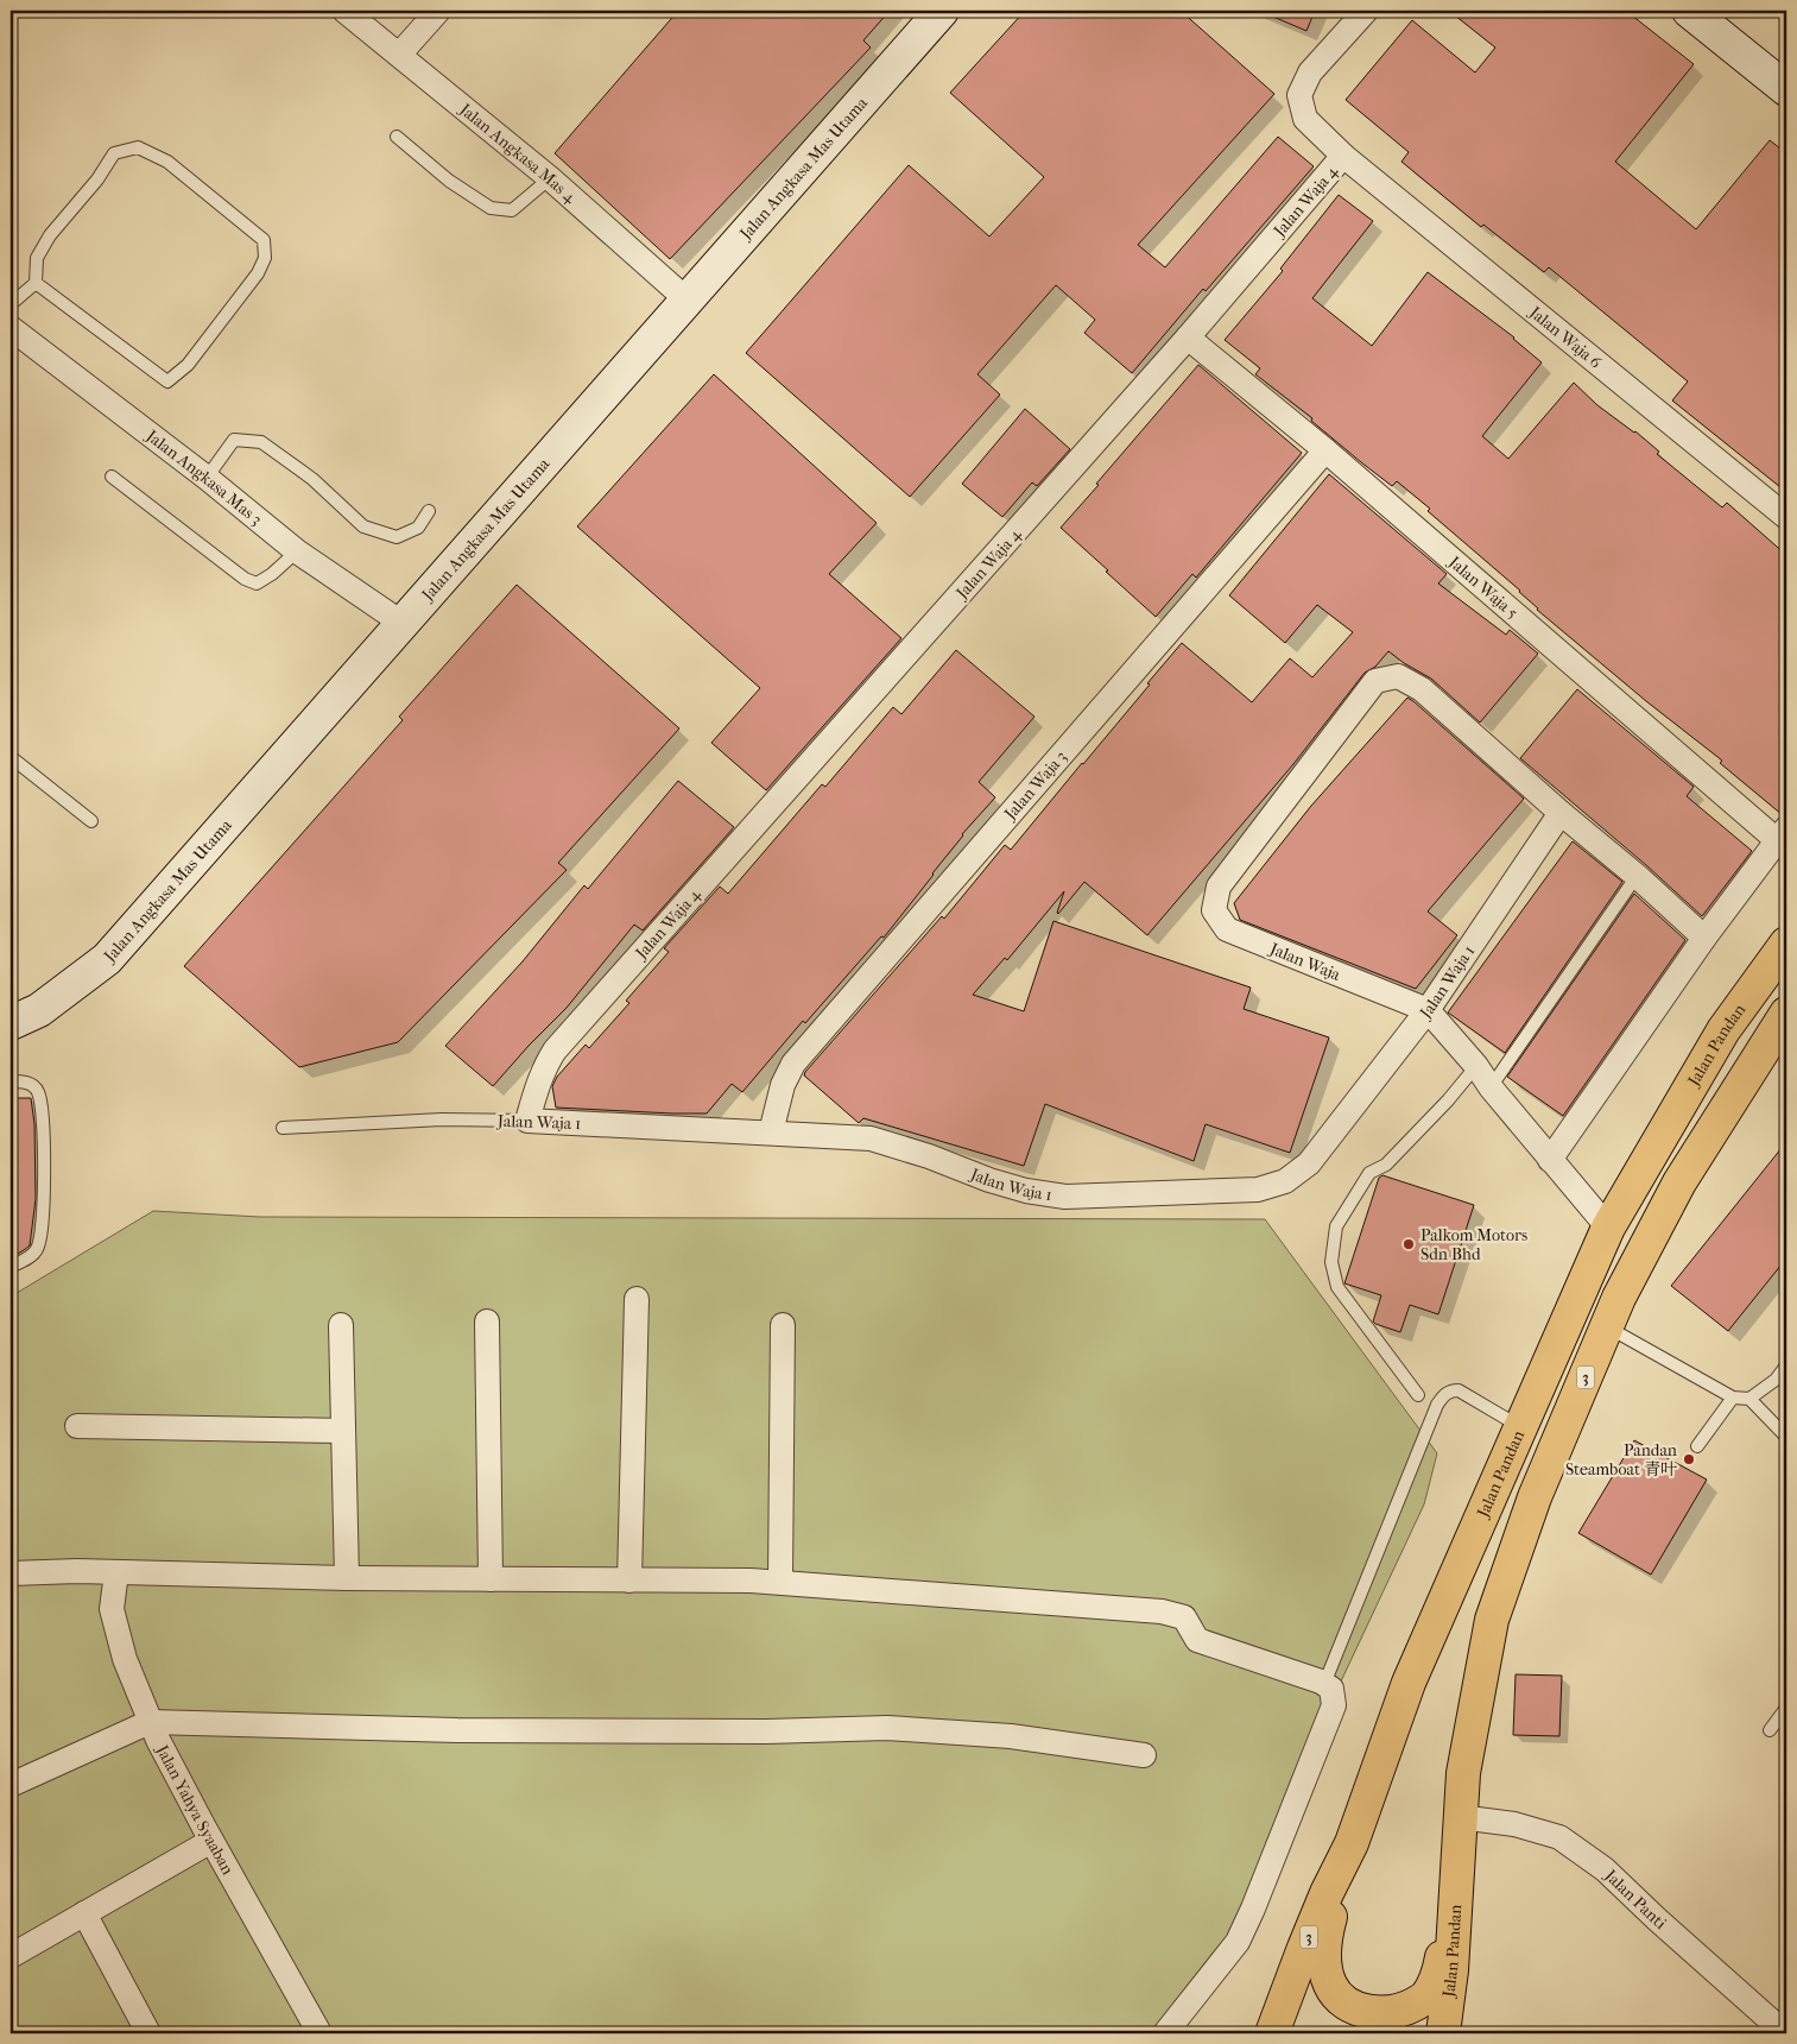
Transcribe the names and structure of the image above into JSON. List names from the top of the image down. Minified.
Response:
{"streets":{"highway":["Jalan Pandan","3"],"street":["Jalan Angkasa Mas 4","Jalan Angkasa Mas Utama","Jalan Waja 4","Jalan Waja 6","Jalan Angkasa Mas 3","Jalan Waja 5","Jalan Waja 3","Jalan Waja","Jalan Waja 1","Jalan Yahya Syaaban","Jalan Panti"]},"crossings":[["Jalan Angkasa Mas 4","Jalan Angkasa Mas Utama"],["Jalan Angkasa Mas Utama","Jalan Angkasa Mas 3"],["Jalan Waja 4","Jalan Waja 6"],["Jalan Waja 4","Jalan Waja 5"],["Jalan Waja 4","Jalan Waja 1"],["Jalan Waja 5","Jalan Waja 3"],["Jalan Waja 3","Jalan Waja 1"],["Jalan Waja","Jalan Waja 1"],["Jalan Waja","Jalan Pandan"],["Jalan Pandan","Jalan Panti"]],"places":["Palkom Motors Sdn Bhd","Pandan Steamboat 青叶"]}
